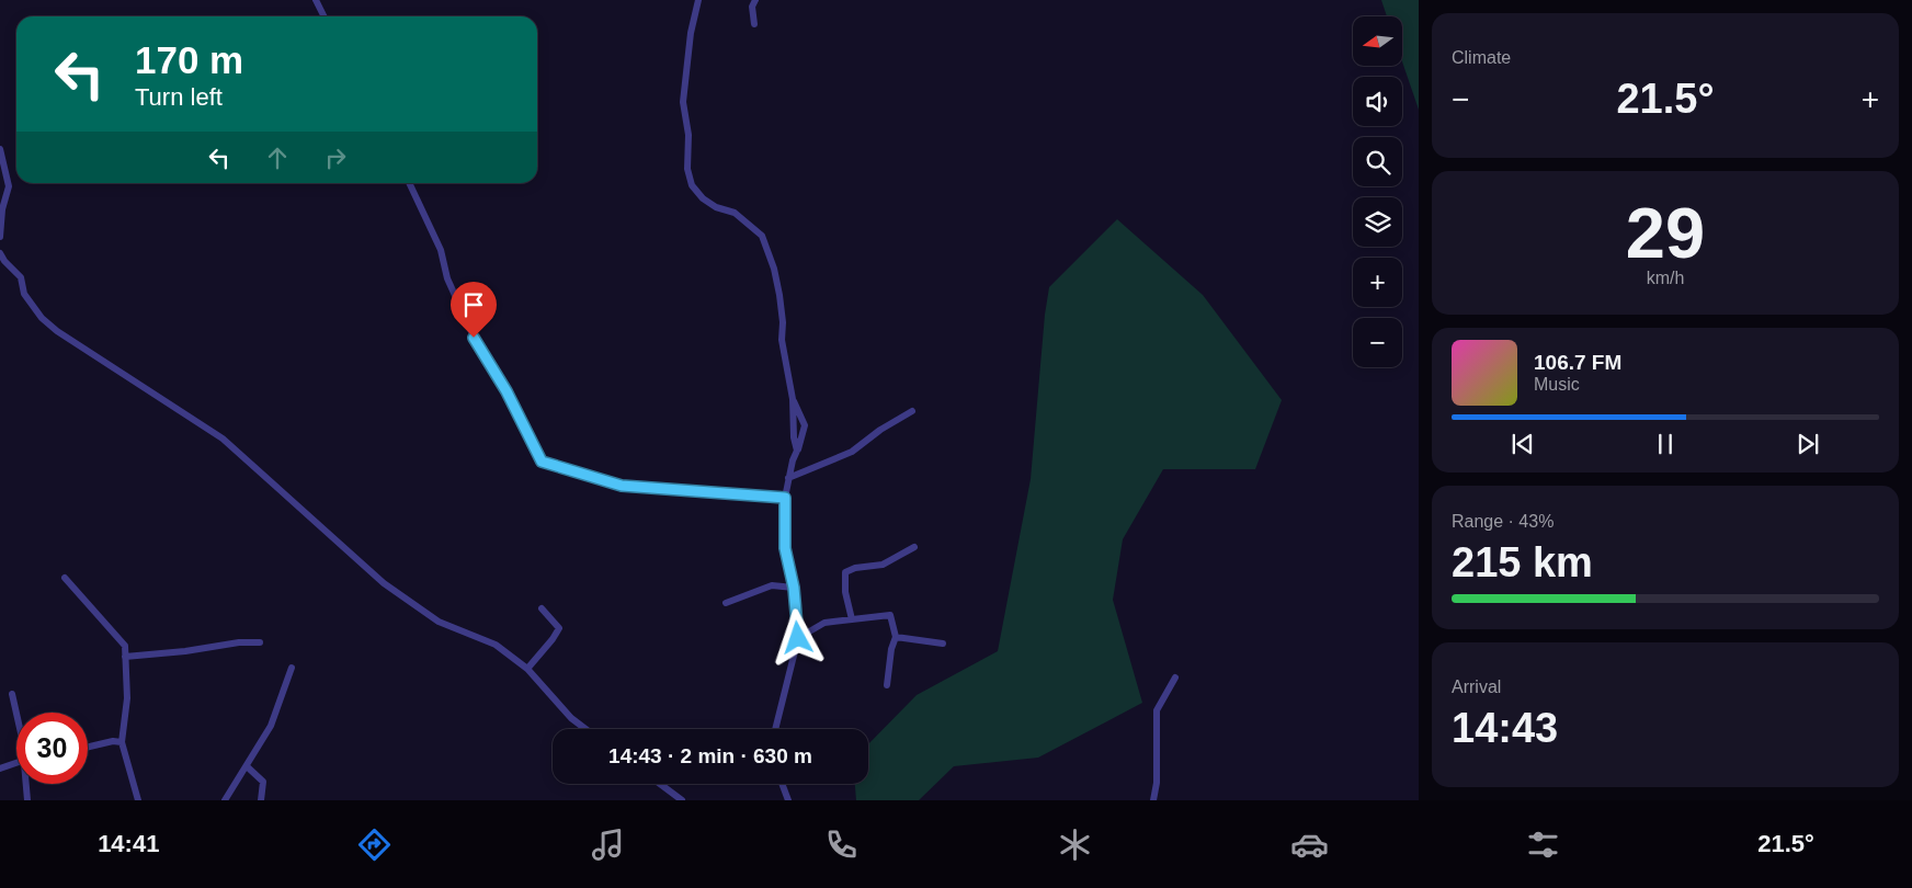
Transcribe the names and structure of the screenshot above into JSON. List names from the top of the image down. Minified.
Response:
{"north":"left","page":{"tile":["Climate",["29","km/h"],["Range · 43%","215 km"],["Arrival","14:43"]],"map_buttons":["+","−"],"turn":["170 m","Turn left"],"heat":["−","21.5°","+"],"song":["106.7 FM","Music"],"limit":"30","trip":"14:43 · 2 min · 630 m","tabs":["14:41","21.5°"]}}
